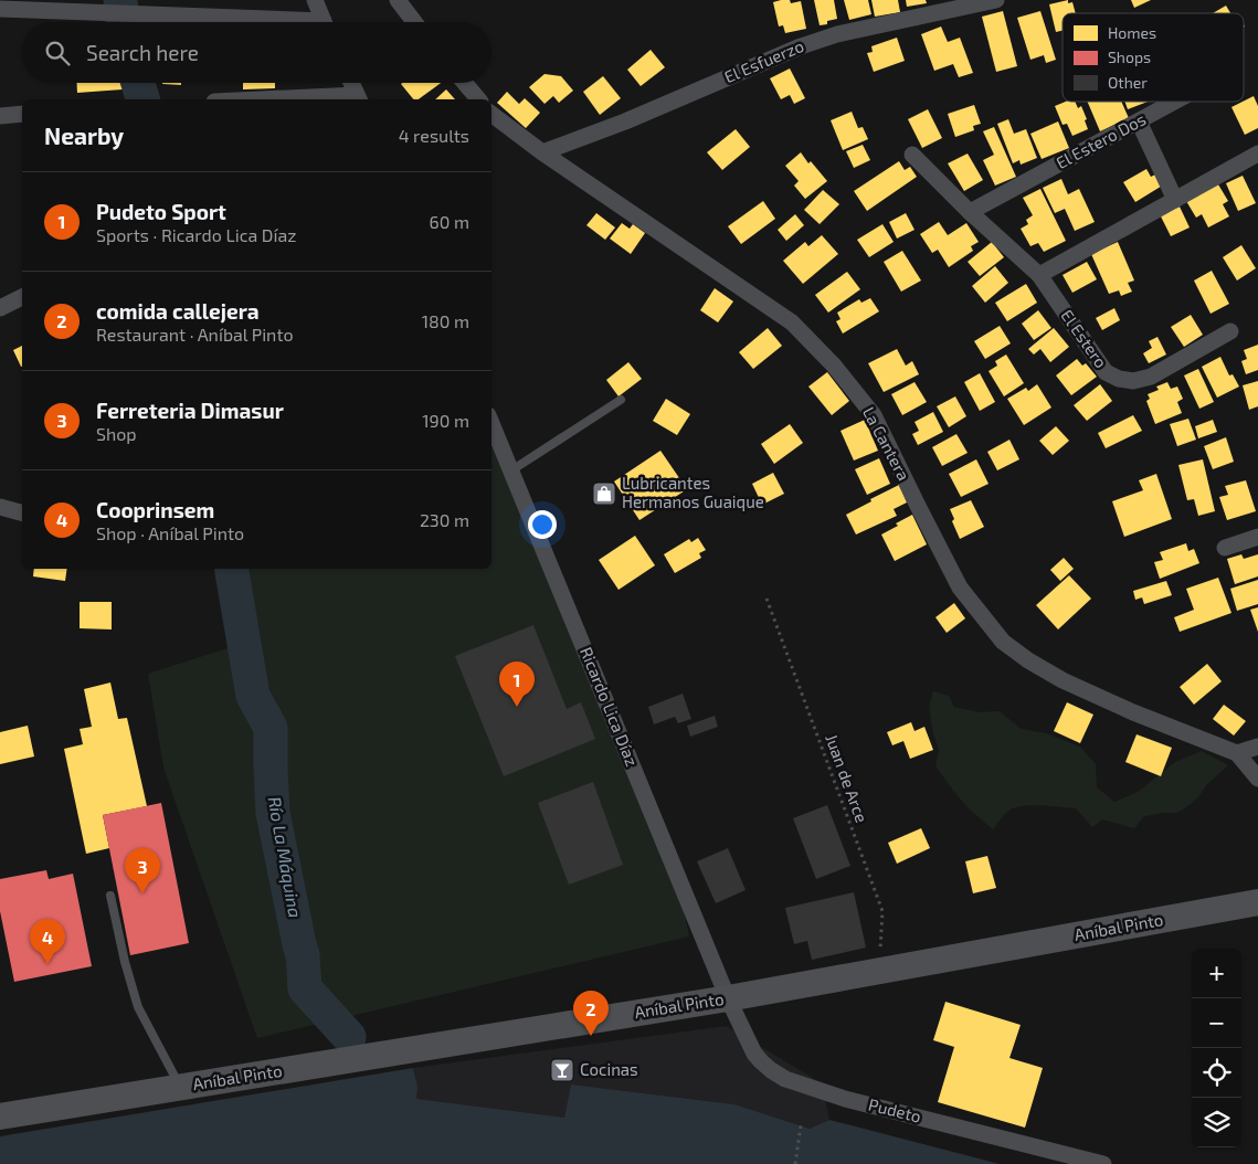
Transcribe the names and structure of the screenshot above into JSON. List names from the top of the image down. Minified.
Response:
{"streets":{"main road":["Aníbal Pinto"],"street":["El Esfuerzo","El Estero Dos","El Estero","La Cantera","Ricardo Lica Díaz","Pudeto"],"path":["Juan de Arce"]},"crossings":[["El Esfuerzo","La Cantera"],["El Estero Dos","El Estero"],["Ricardo Lica Díaz","Aníbal Pinto"],["Ricardo Lica Díaz","Pudeto"],["Juan de Arce","Aníbal Pinto"],["Aníbal Pinto","Pudeto"]],"water":["Río La Máquina"],"places":{"shop":["Lubricantes Hermanos Guaique"],"bar":["Cocinas"]},"legend":["Homes","Shops","Other"],"page":{"search":"Search here","heading":["Nearby","4 results"],"list":[{"mark":"1","name":"Pudeto Sport","note":"Sports · Ricardo Lica Díaz","value":"60 m"},{"mark":"2","name":"comida callejera","note":"Restaurant · Aníbal Pinto","value":"180 m"},{"mark":"3","name":"Ferreteria Dimasur","note":"Shop","value":"190 m"},{"mark":"4","name":"Cooprinsem","note":"Shop · Aníbal Pinto","value":"230 m"}],"pins":["1","3","4","2"],"map_buttons":["+","−"]}}
